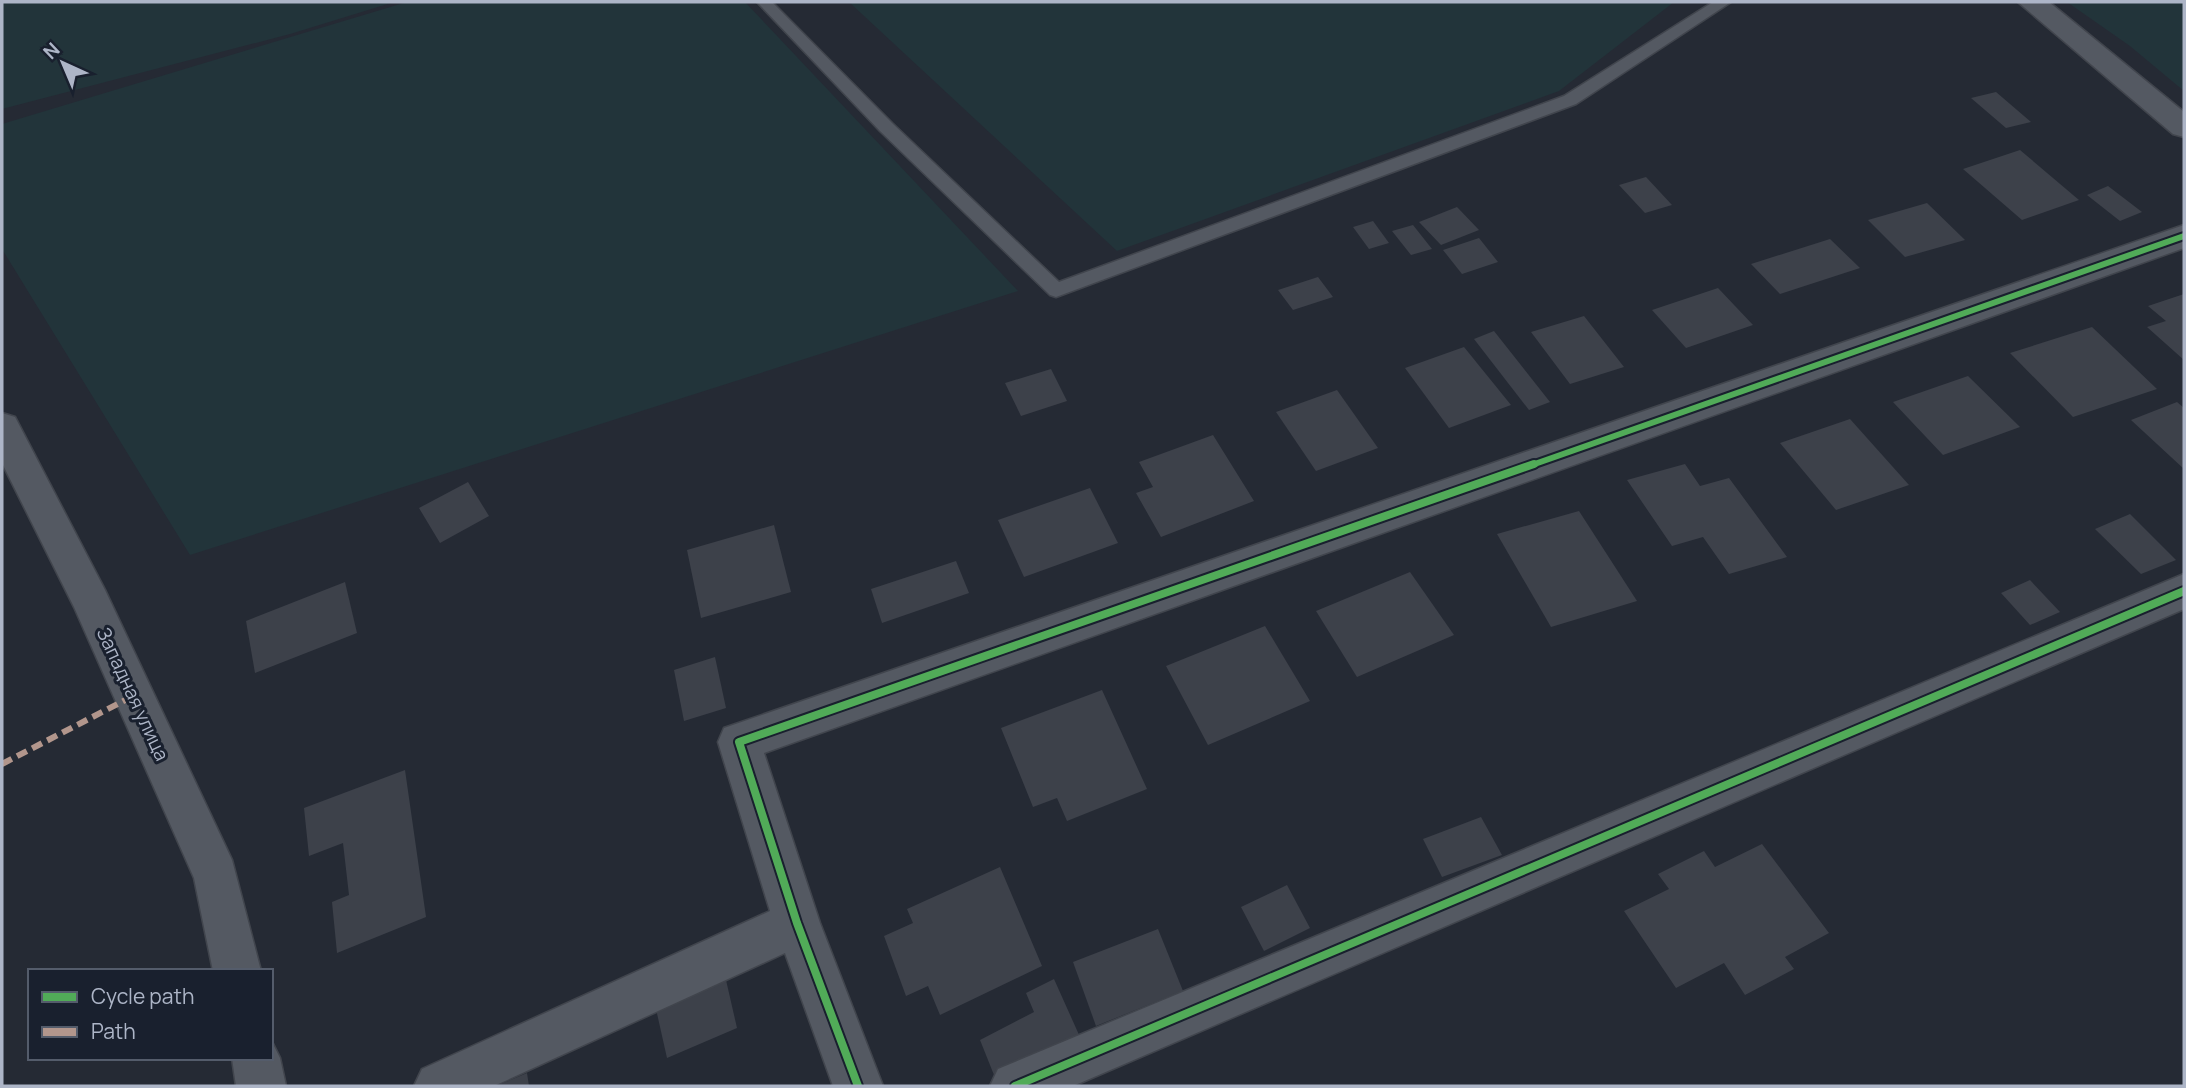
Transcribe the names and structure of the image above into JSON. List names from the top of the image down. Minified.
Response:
{"streets":{"street":["Западная улица"]},"legend":["Cycle path","Path"],"north":"top left"}
